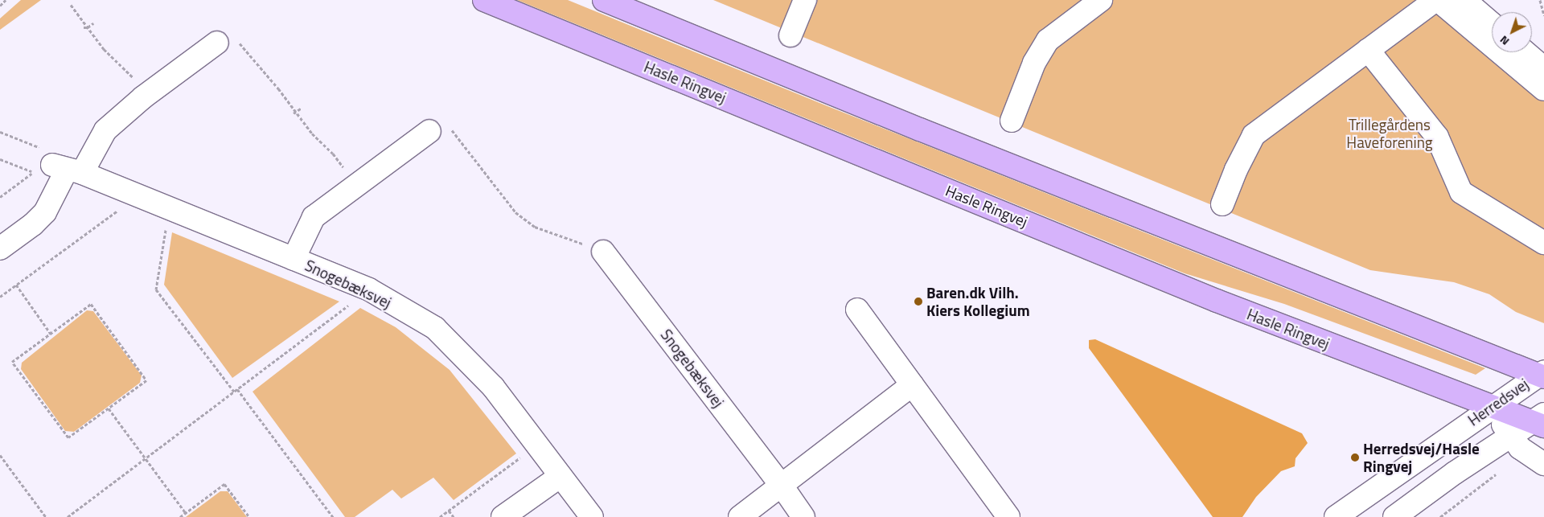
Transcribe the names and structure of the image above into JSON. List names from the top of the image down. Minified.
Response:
{"streets":{"main road":["Hasle Ringvej"],"street":["Snogebæksvej","Herredsvej"]},"crossings":[["Hasle Ringvej","Herredsvej"]],"parks":["Trillegårdens Haveforening"],"places":["Baren.dk Vilh. Kiers Kollegium","Herredsvej/Hasle Ringvej"],"north":"bottom left"}
